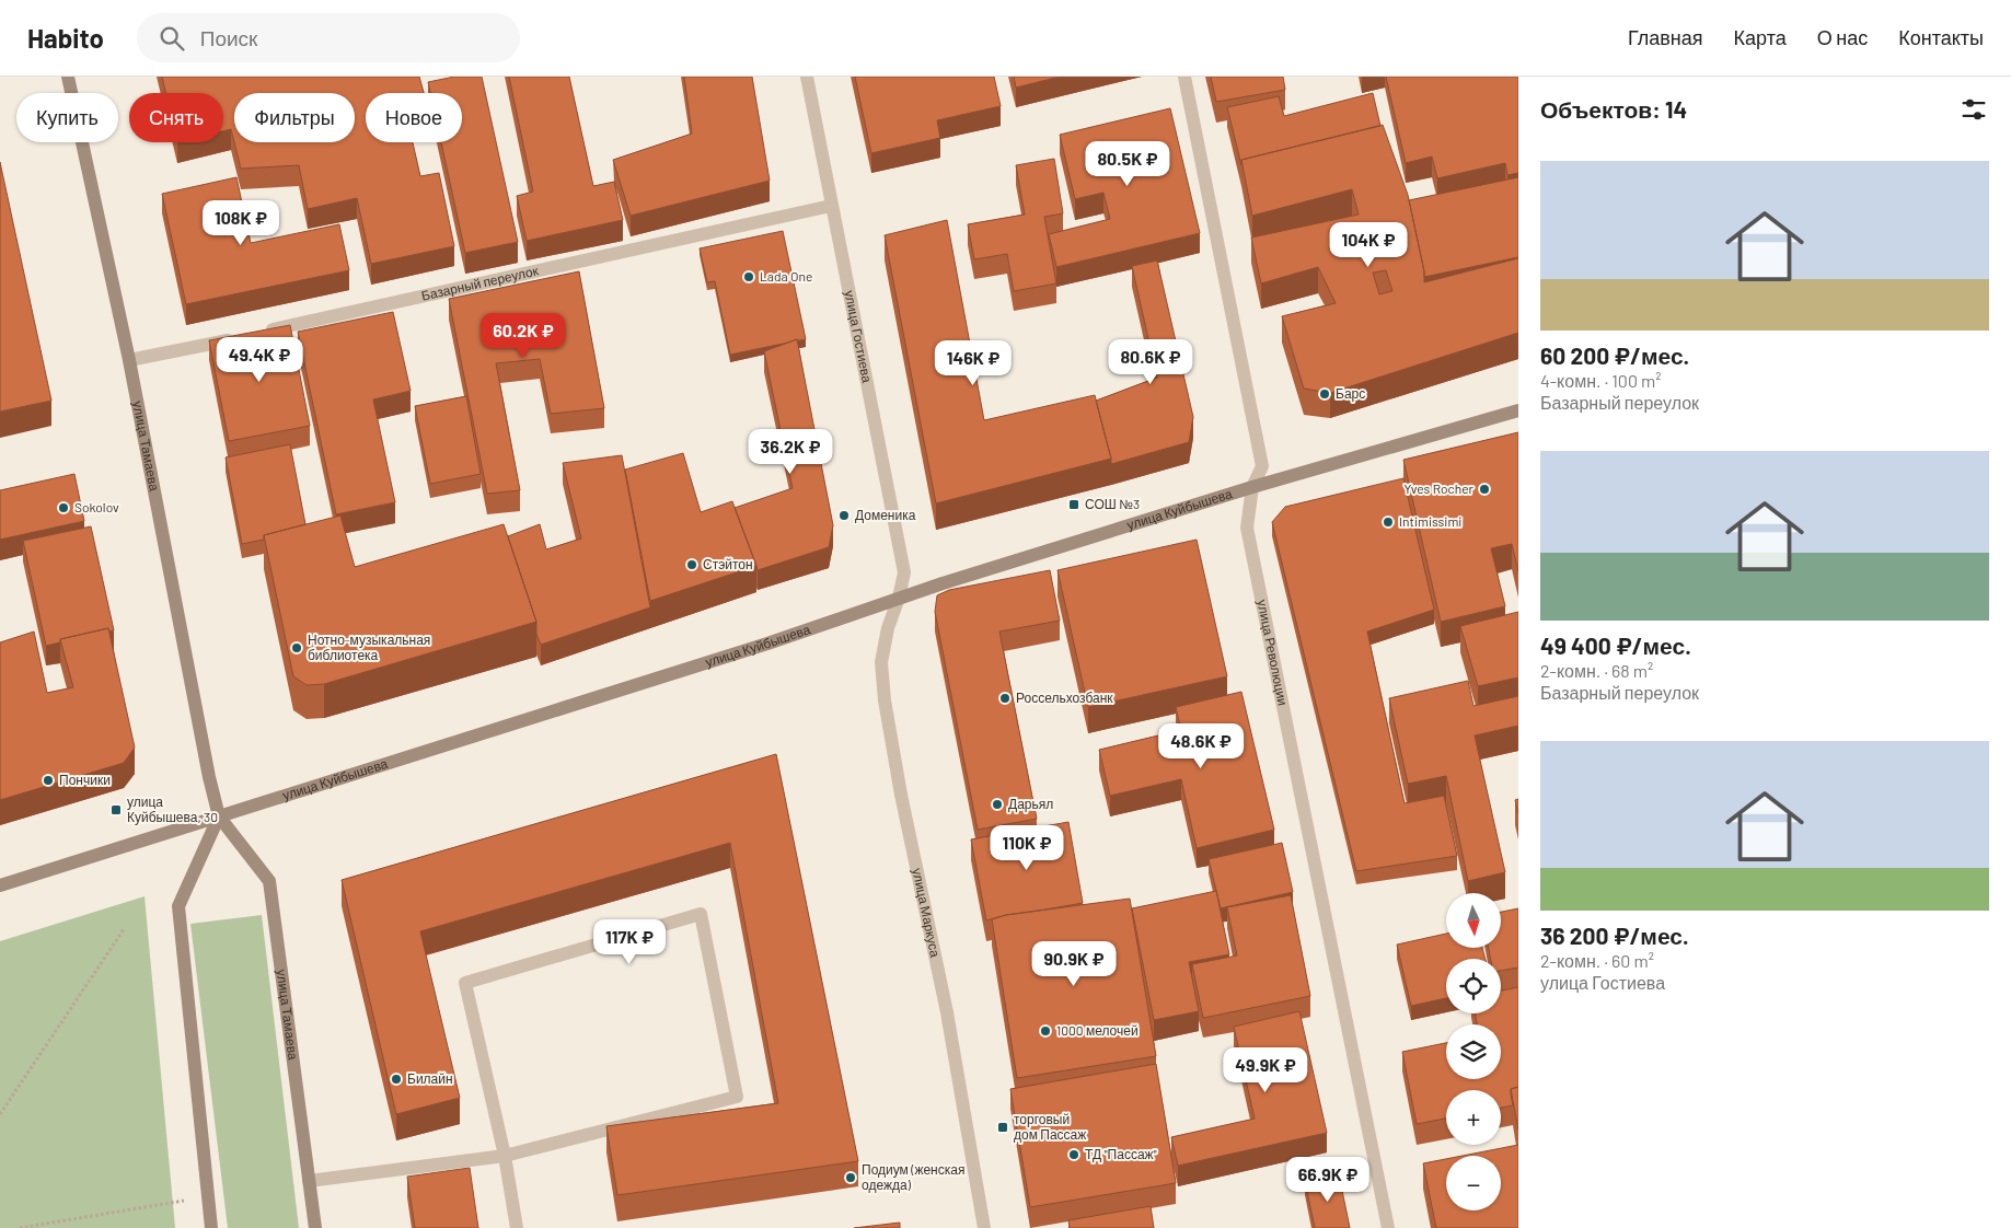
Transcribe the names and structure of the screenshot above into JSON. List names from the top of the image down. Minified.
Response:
{"streets":{"main road":["улица Тамаева","улица Куйбышева"],"street":["Базарный переулок","улица Гостиева","улица Революции","улица Маркуса"]},"crossings":[["Базарный переулок","улица Гостиева"],["улица Гостиева","улица Куйбышева"],["улица Гостиева","улица Маркуса"],["улица Тамаева","улица Куйбышева"],["улица Куйбышева","улица Революции"],["улица Куйбышева","улица Маркуса"]],"places":{"other":["Lada One","Барс","Yves Rocher","Sokolov","Доменика","Intimissimi","Стэйтон","Нотно-музыкальная библиотека","Россельхозбанк","Пончики","Дарьял","1000 мелочей","Билайн","ТД \"Пассаж\"","Подиум (женская одежда)"],"transit":["СОШ №3","улица Куйбышева, 30","торговый дом Пассаж"]},"north":"bottom","page":{"header":"Habito","search":"Поиск","nav":["Главная","Карта","О нас","Контакты"],"heading":"Объектов: 14","chip":["Купить","Снять","Фильтры","Новое"],"price":["80.5K ₽","108K ₽","104K ₽","60.2K ₽","49.4K ₽","80.6K ₽","146K ₽","36.2K ₽","48.6K ₽","110K ₽","117K ₽","90.9K ₽","49.9K ₽","66.9K ₽"],"list":[{"name":"60 200 ₽/мес.","note":"4-комн. · 100 m² · Базарный переулок"},{"name":"49 400 ₽/мес.","note":"2-комн. · 68 m² · Базарный переулок"},{"name":"36 200 ₽/мес.","note":"2-комн. · 60 m² · улица Гостиева"}],"map_buttons":["+","−"]}}
